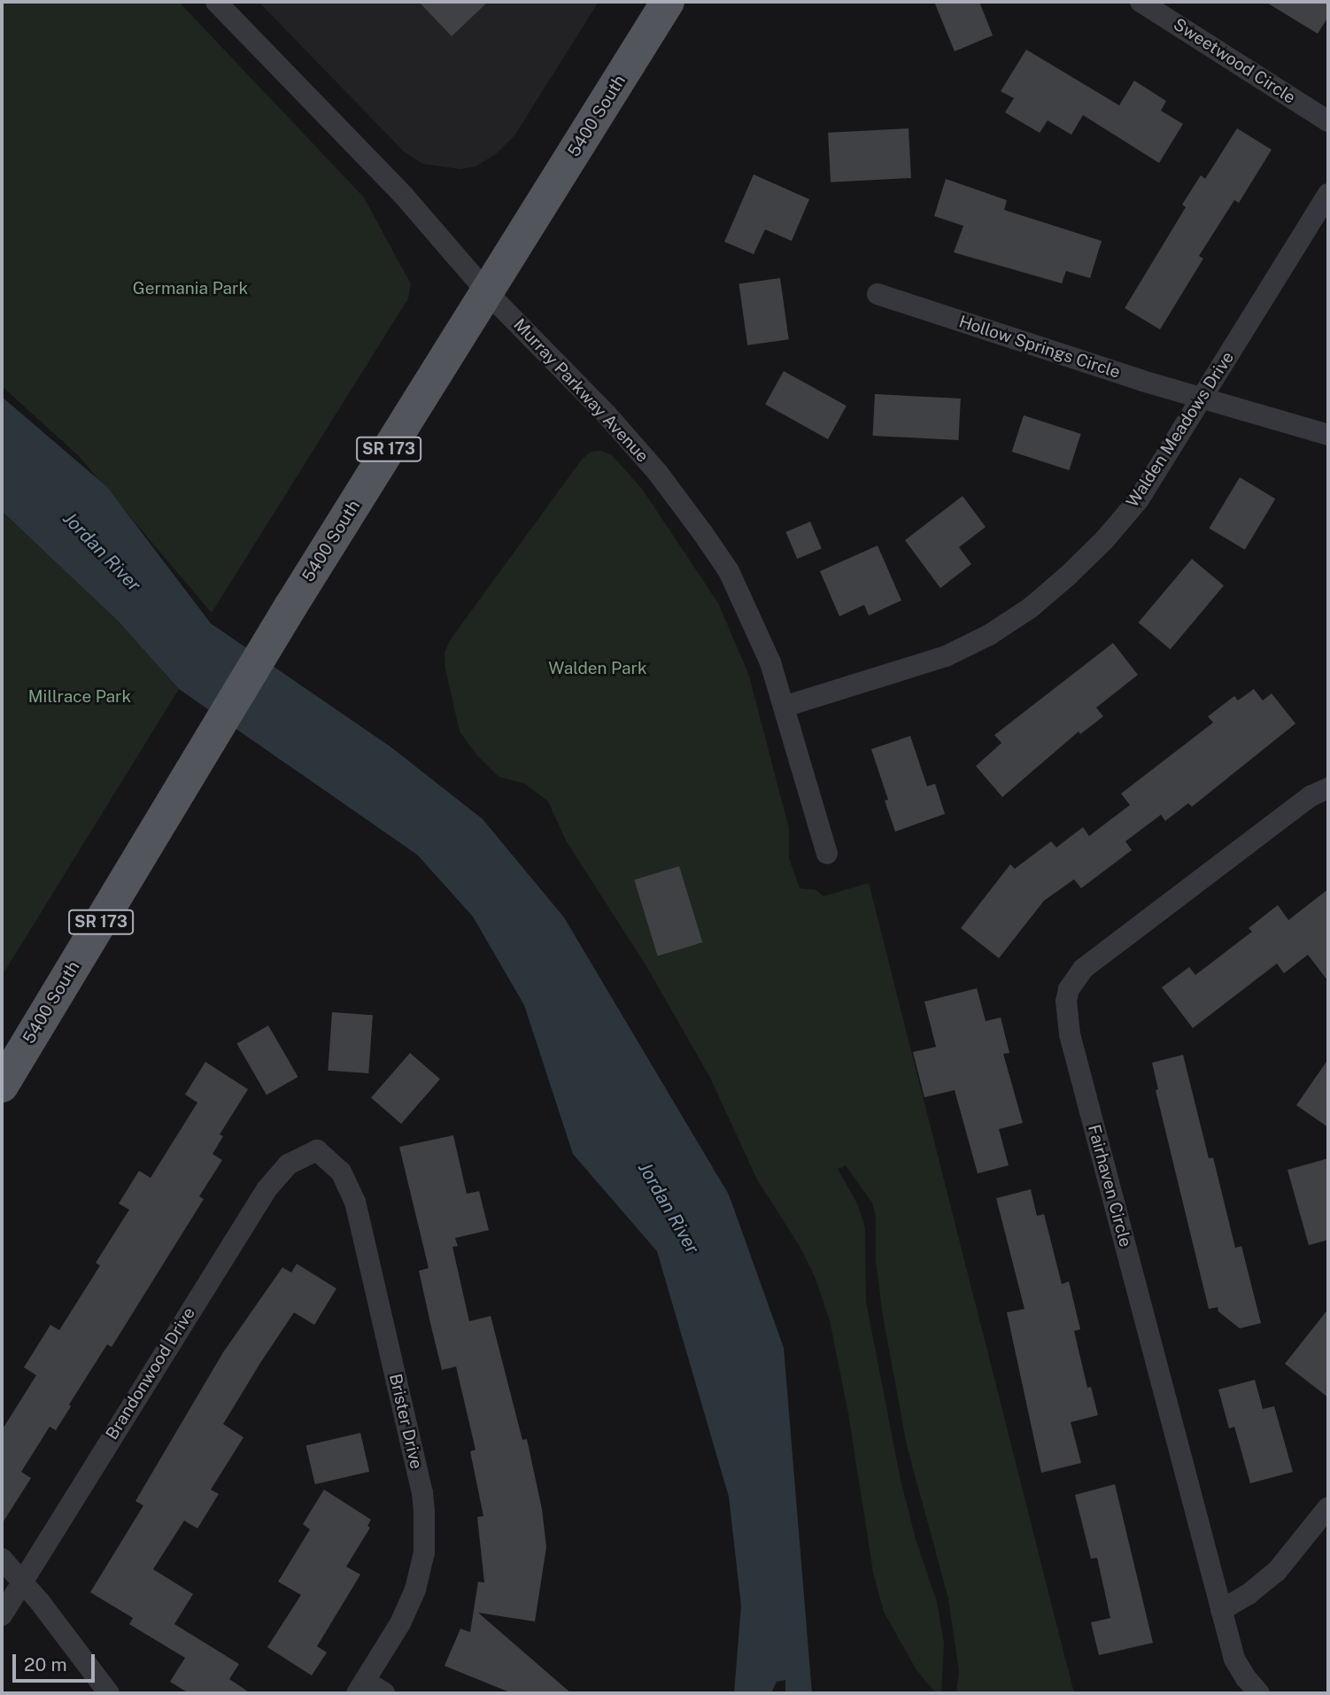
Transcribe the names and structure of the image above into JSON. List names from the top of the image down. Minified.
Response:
{"streets":{"main road":["5400 South","SR 173"],"street":["Sweetwood Circle","Hollow Springs Circle","Murray Parkway Avenue","Walden Meadows Drive","Fairhaven Circle","Brandonwood Drive","Brister Drive"]},"crossings":[["5400 South","Murray Parkway Avenue"],["Hollow Springs Circle","Walden Meadows Drive"],["Murray Parkway Avenue","Walden Meadows Drive"],["Brandonwood Drive","Brister Drive"]],"water":["Jordan River"],"parks":["Germania Park","Walden Park","Millrace Park"],"scale_bar":"20 m"}
